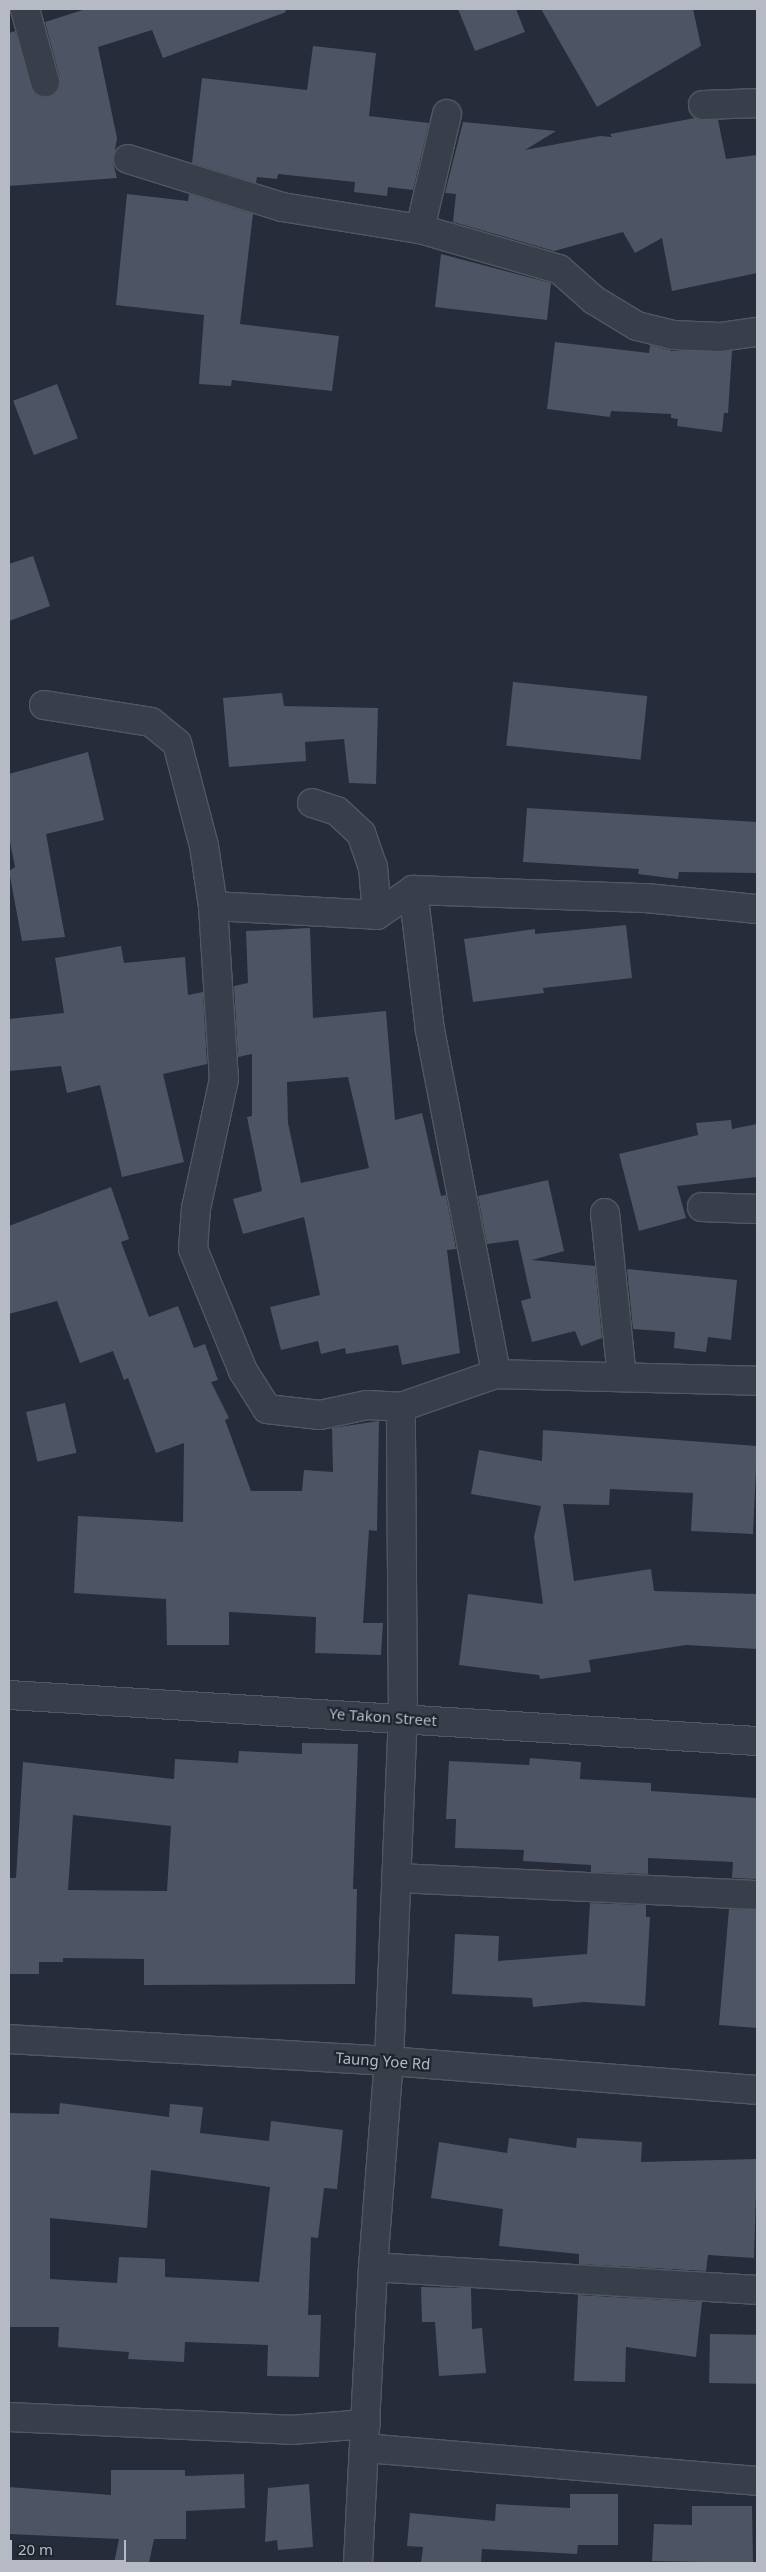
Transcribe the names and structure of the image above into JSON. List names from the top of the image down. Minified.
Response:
{"streets":{"street":["Ye Takon Street","Taung Yoe Rd"]},"scale_bar":"20 m"}
